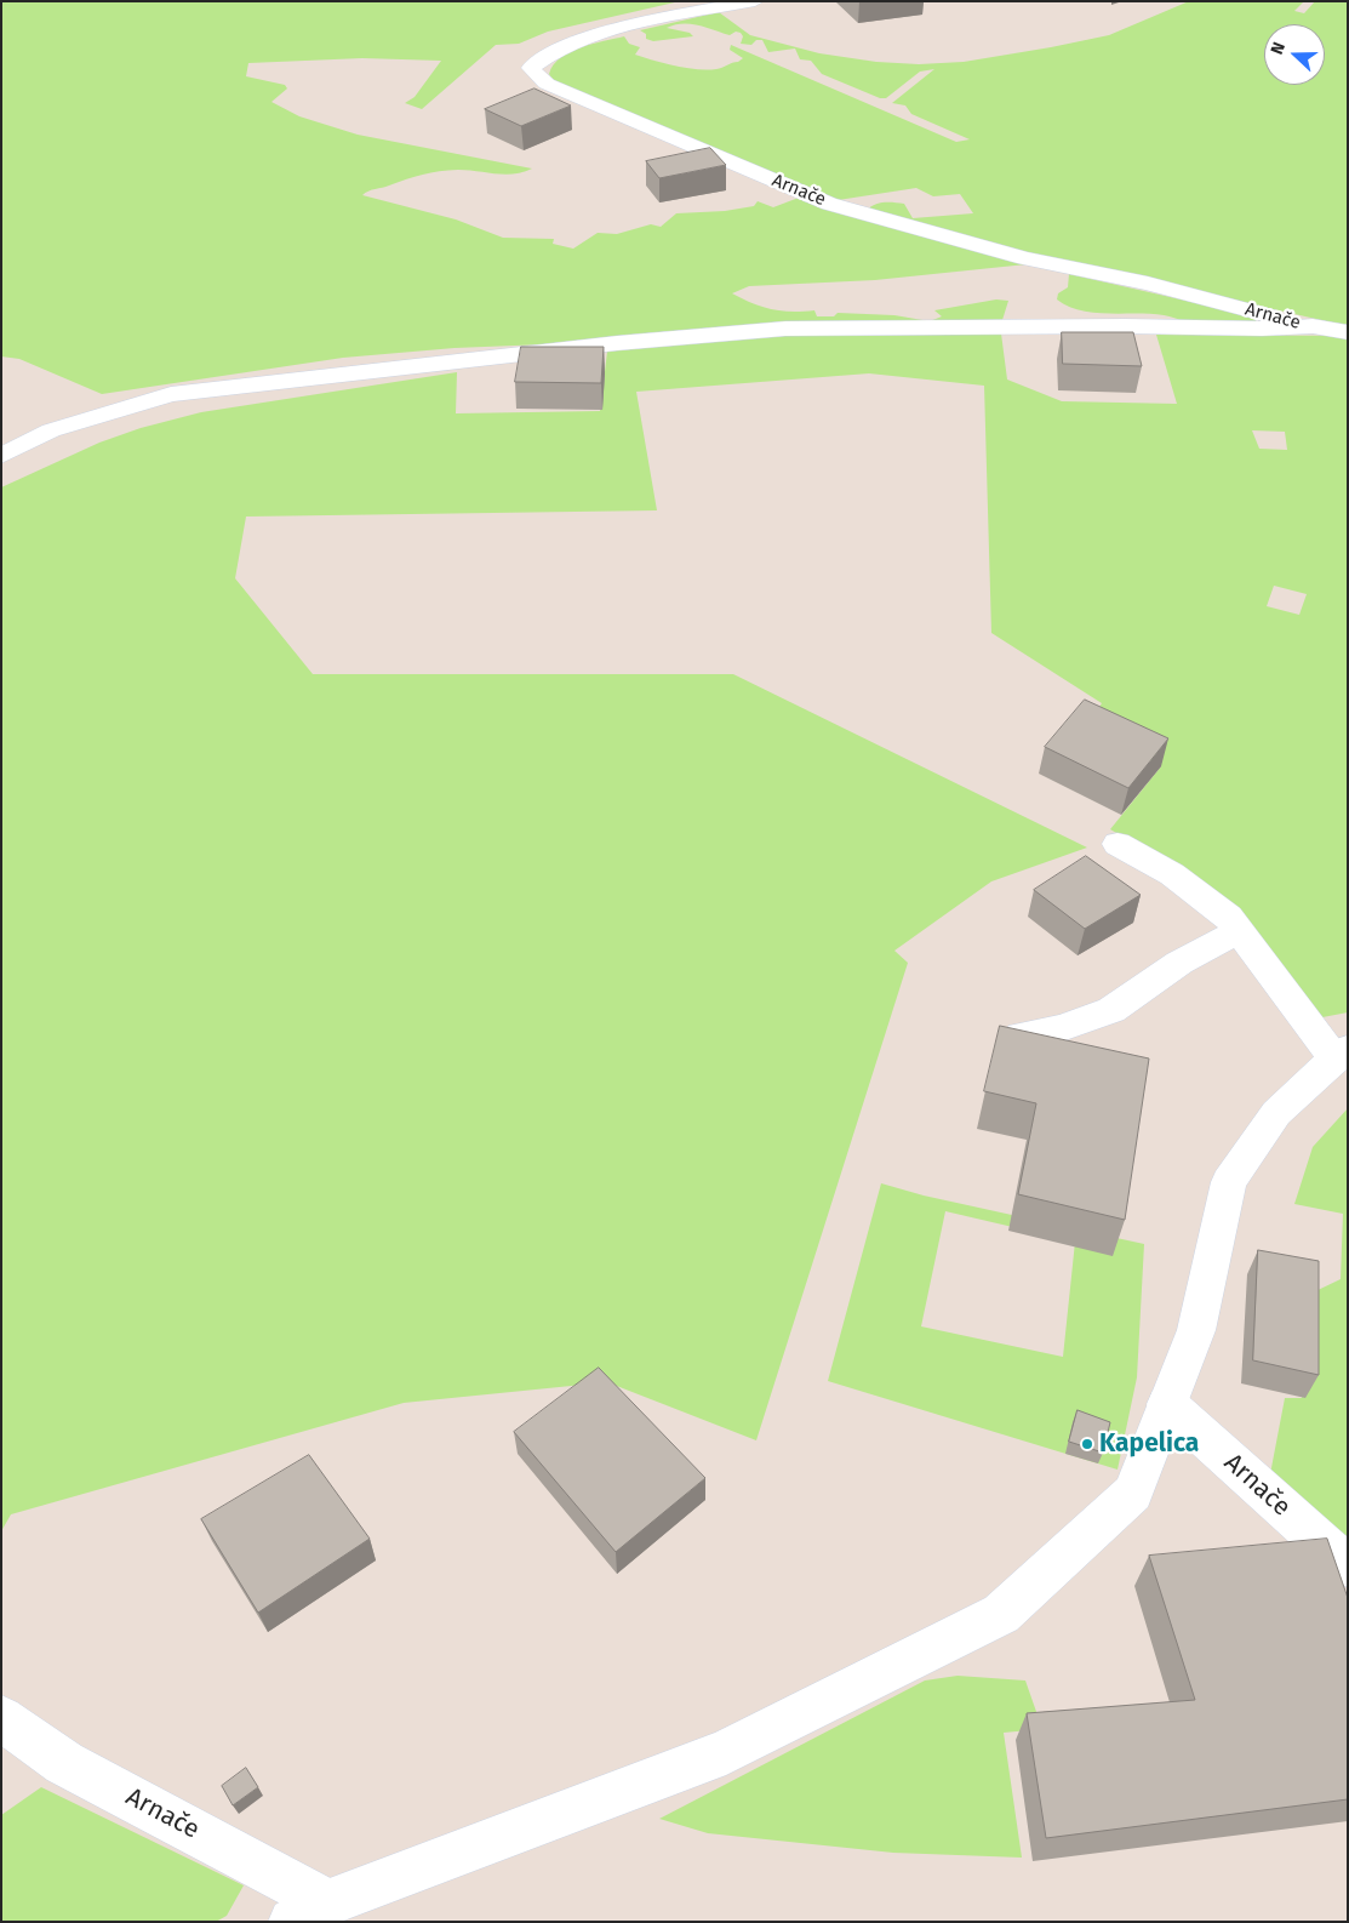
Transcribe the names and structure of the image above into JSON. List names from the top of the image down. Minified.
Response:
{"streets":{"street":["Arnače"]},"places":["Kapelica"],"north":"left"}
